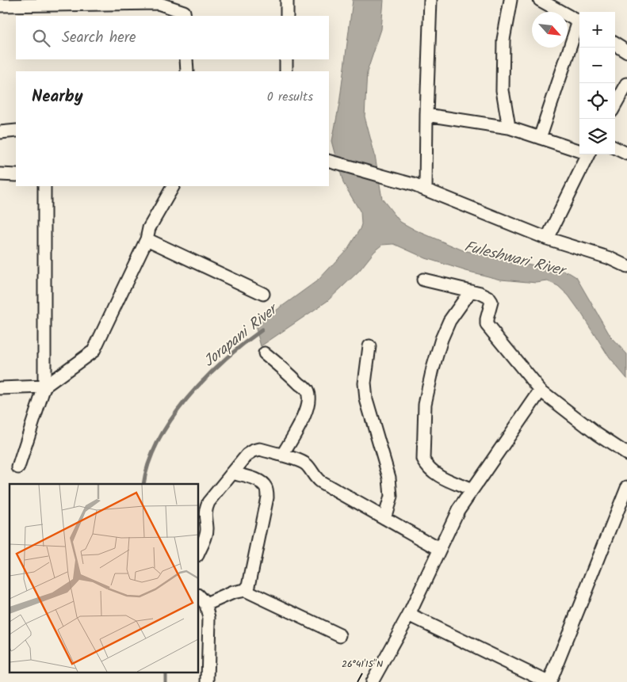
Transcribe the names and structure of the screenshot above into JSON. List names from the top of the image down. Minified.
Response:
{"water":["Fuleshwari River","Jorapani River"],"north":"bottom right","page":{"map_buttons":["+","−"],"search":"Search here","heading":["Nearby","0 results"]},"coordinates":["26°41'15\"N"]}
